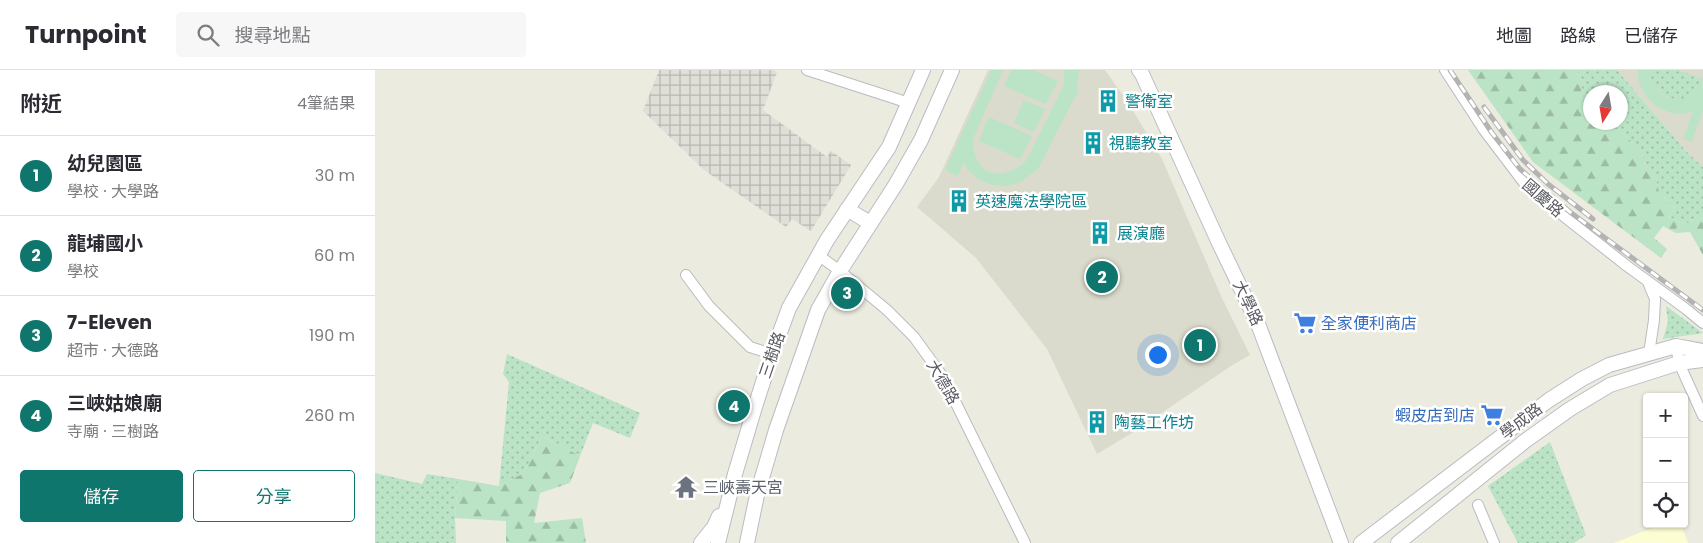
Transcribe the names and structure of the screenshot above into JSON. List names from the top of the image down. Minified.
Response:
{"streets":{"street":["國慶路","大學路","三樹路","大德路","學成路"]},"crossings":[["三樹路","大德路"]],"places":{"building":["警衛室","視聽教室","英速魔法學院區","展演廳","陶藝工作坊"],"supermarket":["全家便利商店","蝦皮店到店"],"temple":["三峽壽天宮"]},"north":"bottom","page":{"header":"Turnpoint","search":"搜尋地點","nav":["地圖","路線","已儲存"],"heading":["附近","4筆結果"],"list":[{"mark":"1","name":"幼兒園區","note":"學校 · 大學路","value":"30 m"},{"mark":"2","name":"龍埔國小","note":"學校","value":"60 m"},{"mark":"3","name":"7-Eleven","note":"超市 · 大德路","value":"190 m"},{"mark":"4","name":"三峽姑娘廟","note":"寺廟 · 三樹路","value":"260 m"}],"pins":["2","3","1","4"],"map_buttons":["+","−"],"buttons":["儲存","分享"]}}
